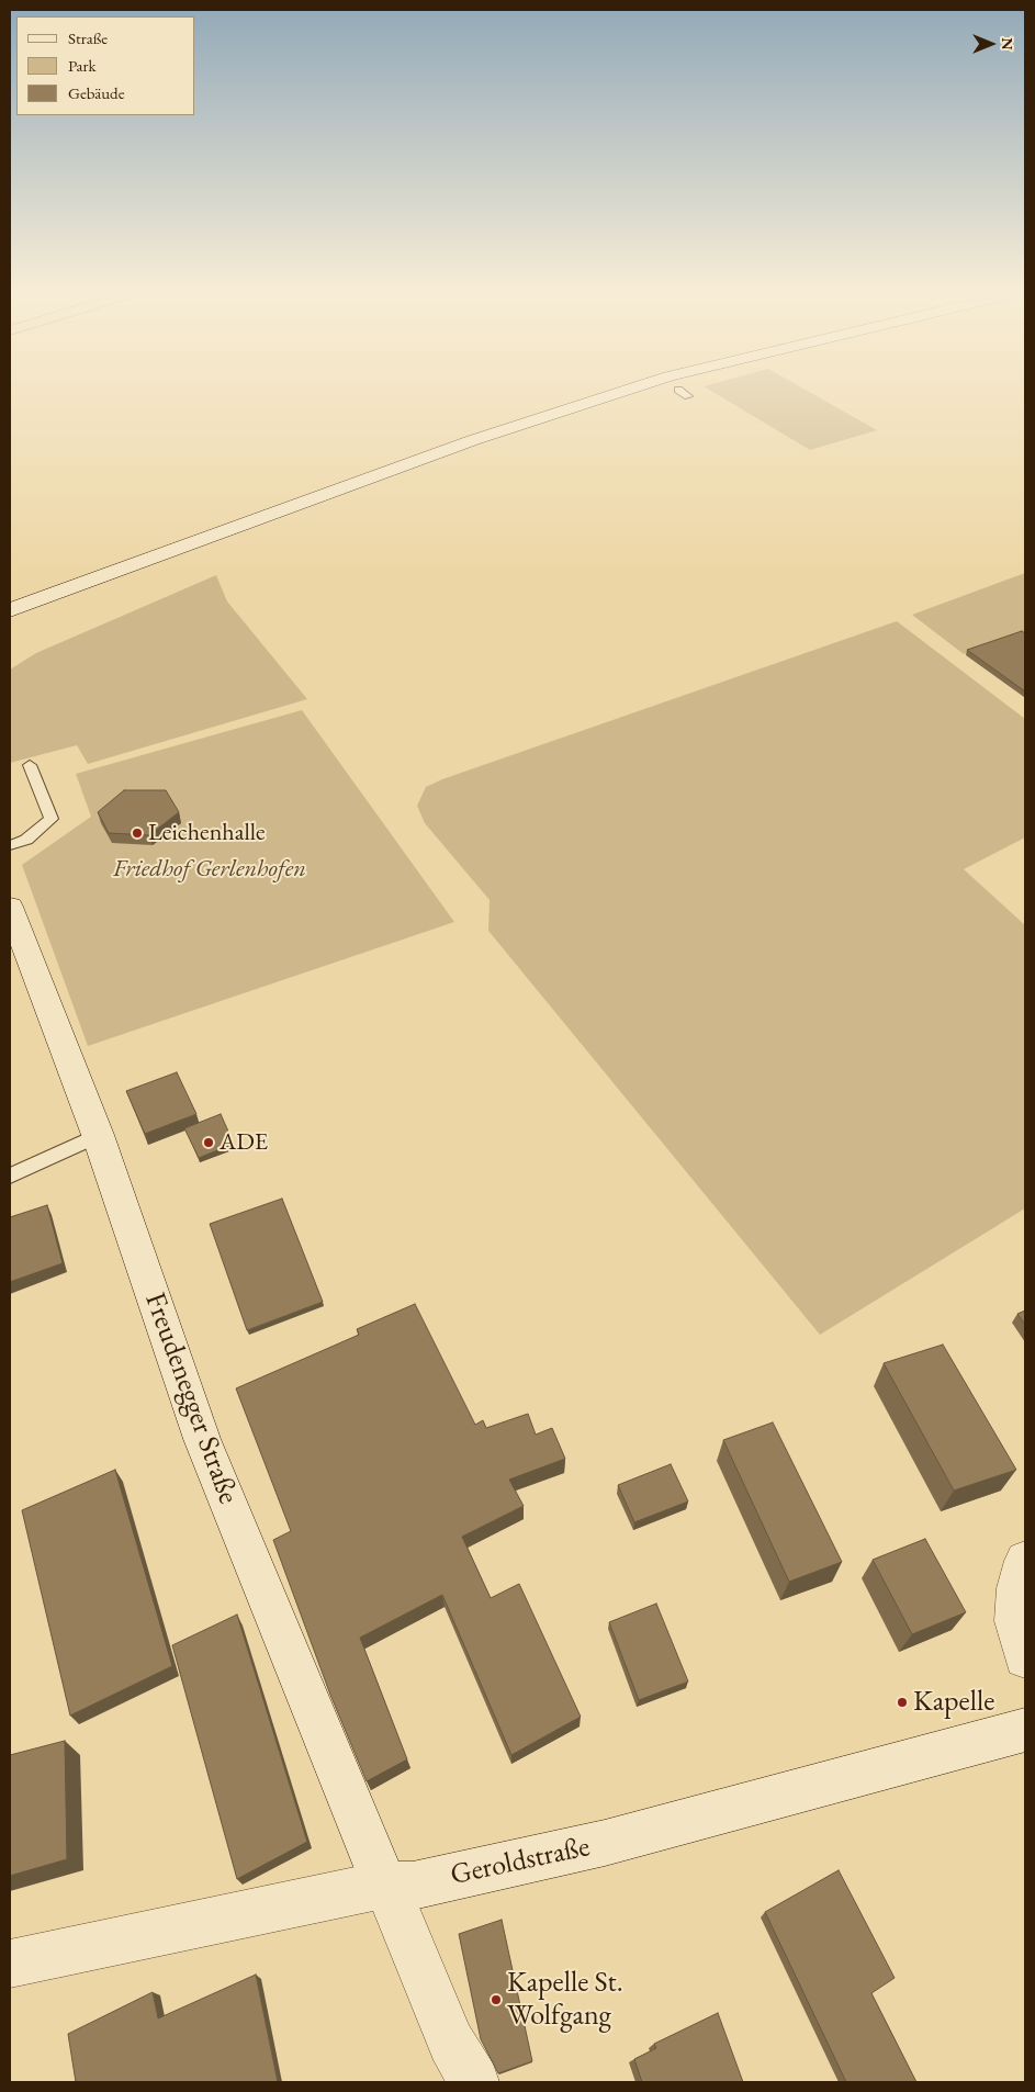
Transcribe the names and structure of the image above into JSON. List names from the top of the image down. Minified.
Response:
{"streets":{"main road":["Freudenegger Straße","Geroldstraße"]},"crossings":[["Freudenegger Straße","Geroldstraße"]],"parks":["Friedhof Gerlenhofen"],"places":["Leichenhalle","ADE","Kapelle","Kapelle St. Wolfgang"],"legend":["Straße","Park","Gebäude"],"north":"right"}
